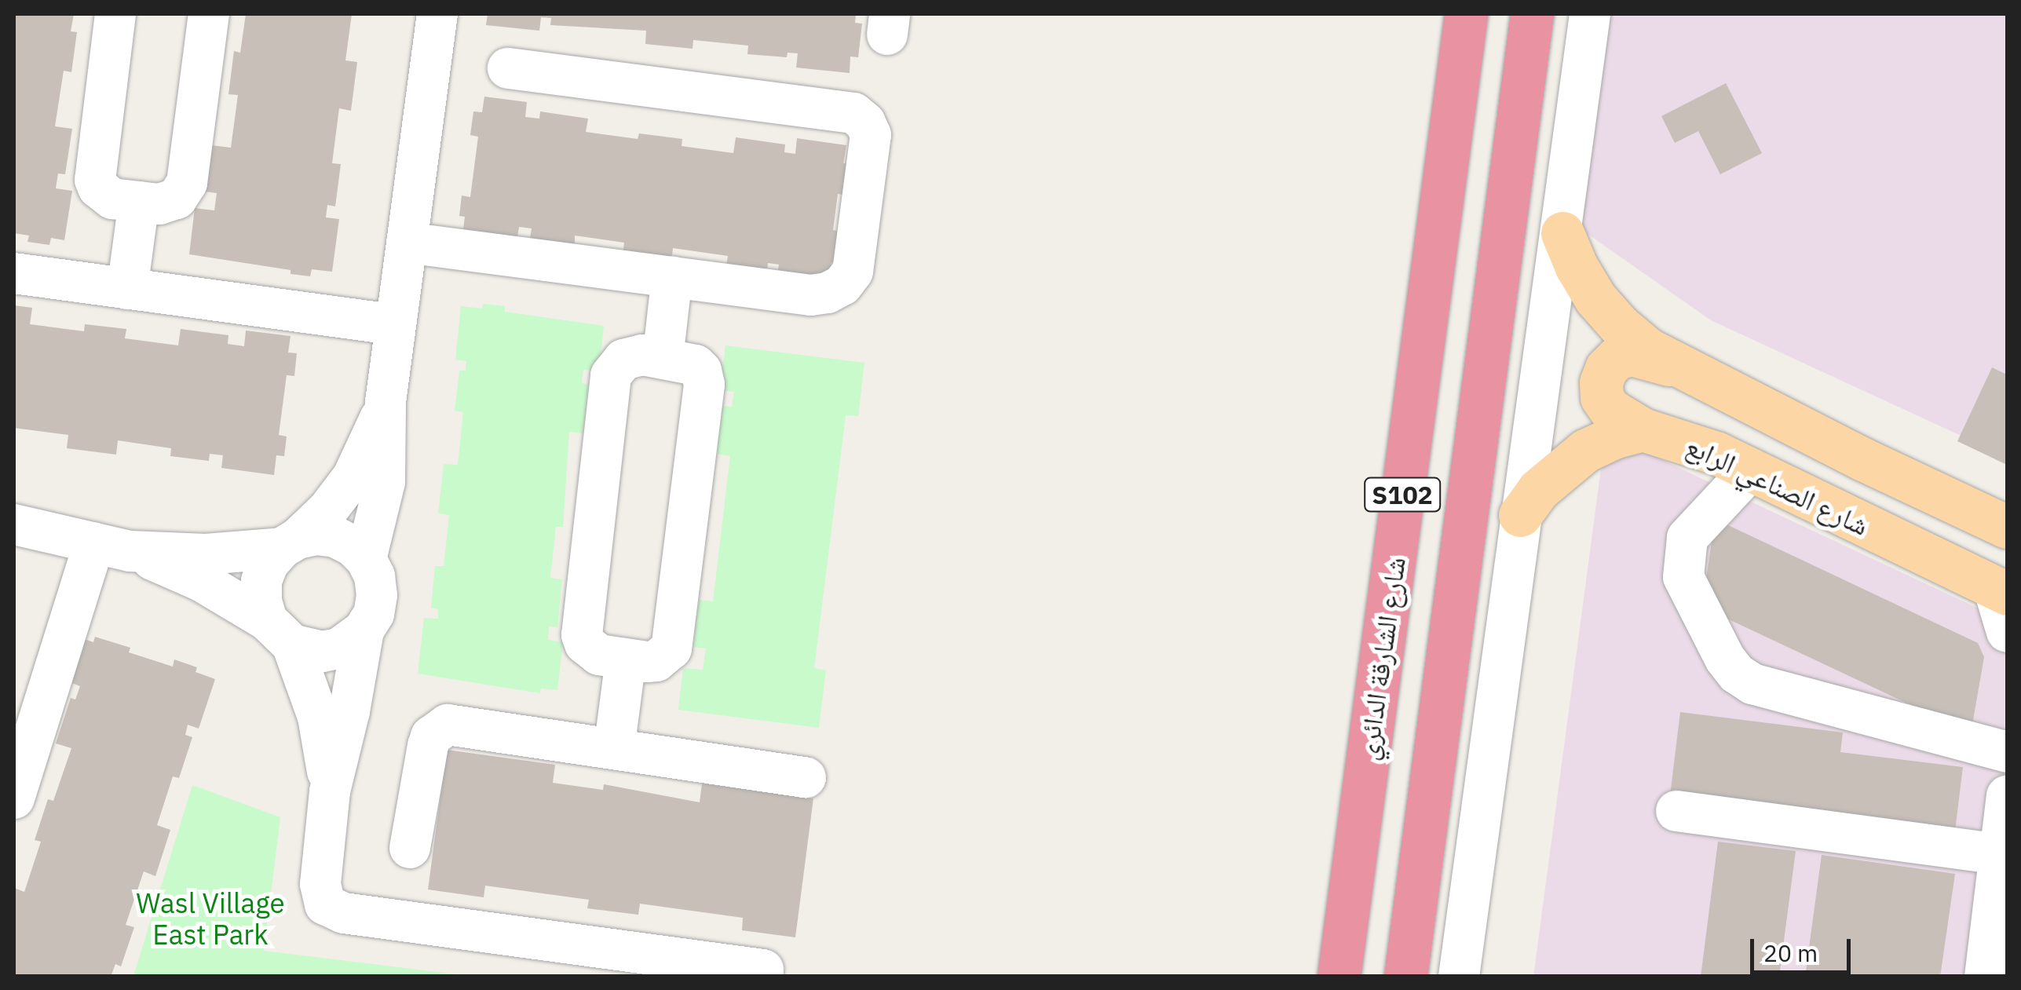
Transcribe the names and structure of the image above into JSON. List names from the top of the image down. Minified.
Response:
{"streets":{"highway":["S102","شارع الشارقة الدائري"],"main road":["شارع الصناعي الرابع"]},"parks":["Wasl Village East Park"],"scale_bar":"20 m"}
